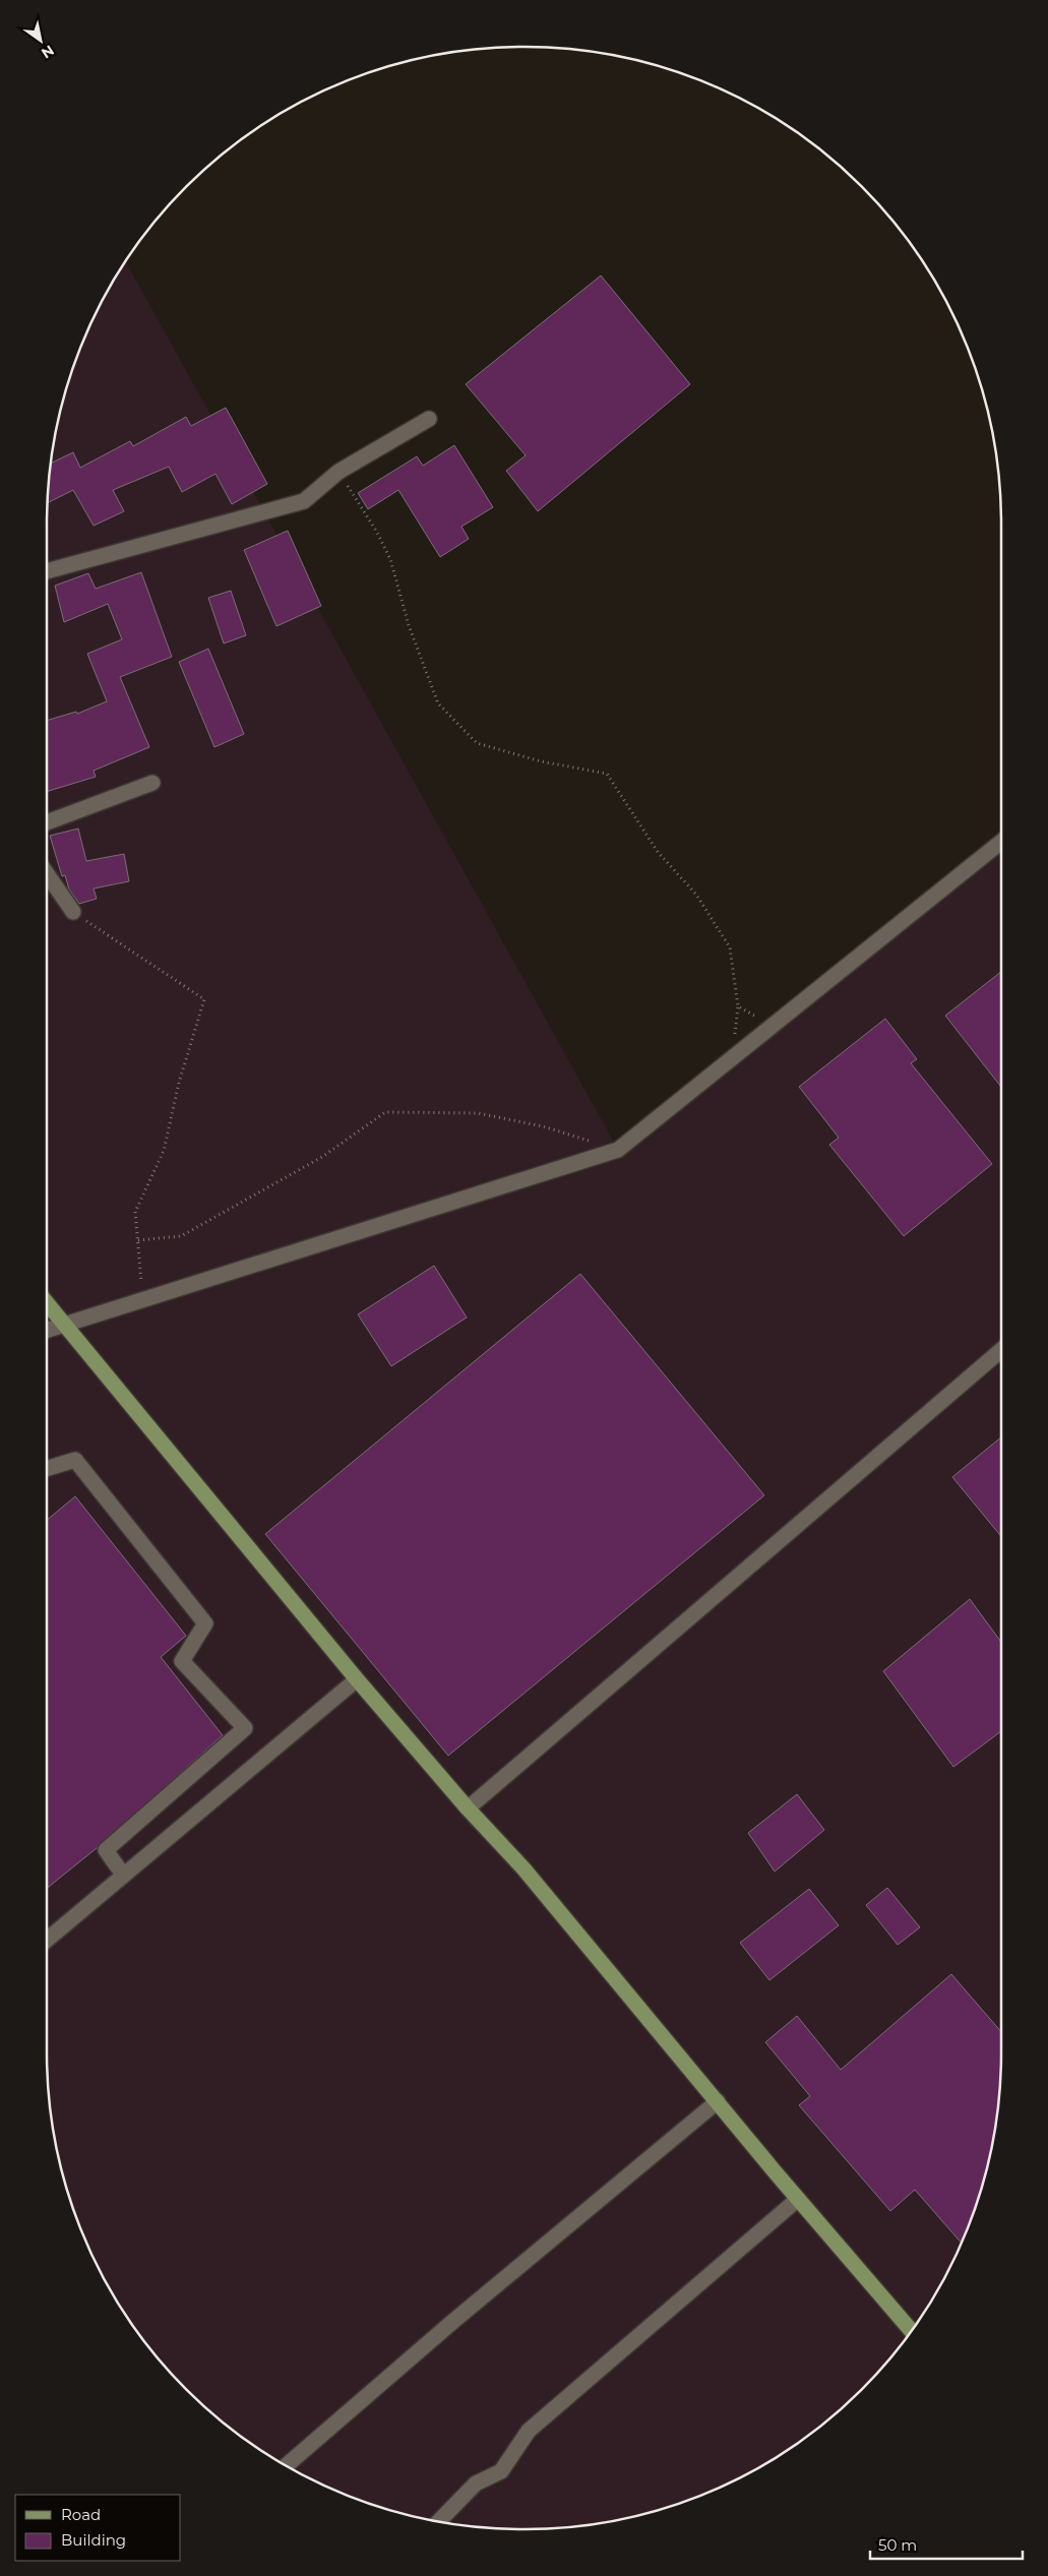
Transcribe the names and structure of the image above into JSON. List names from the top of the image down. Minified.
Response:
{"legend":["Road","Building"],"scale_bar":"50 m","north":"bottom right"}
